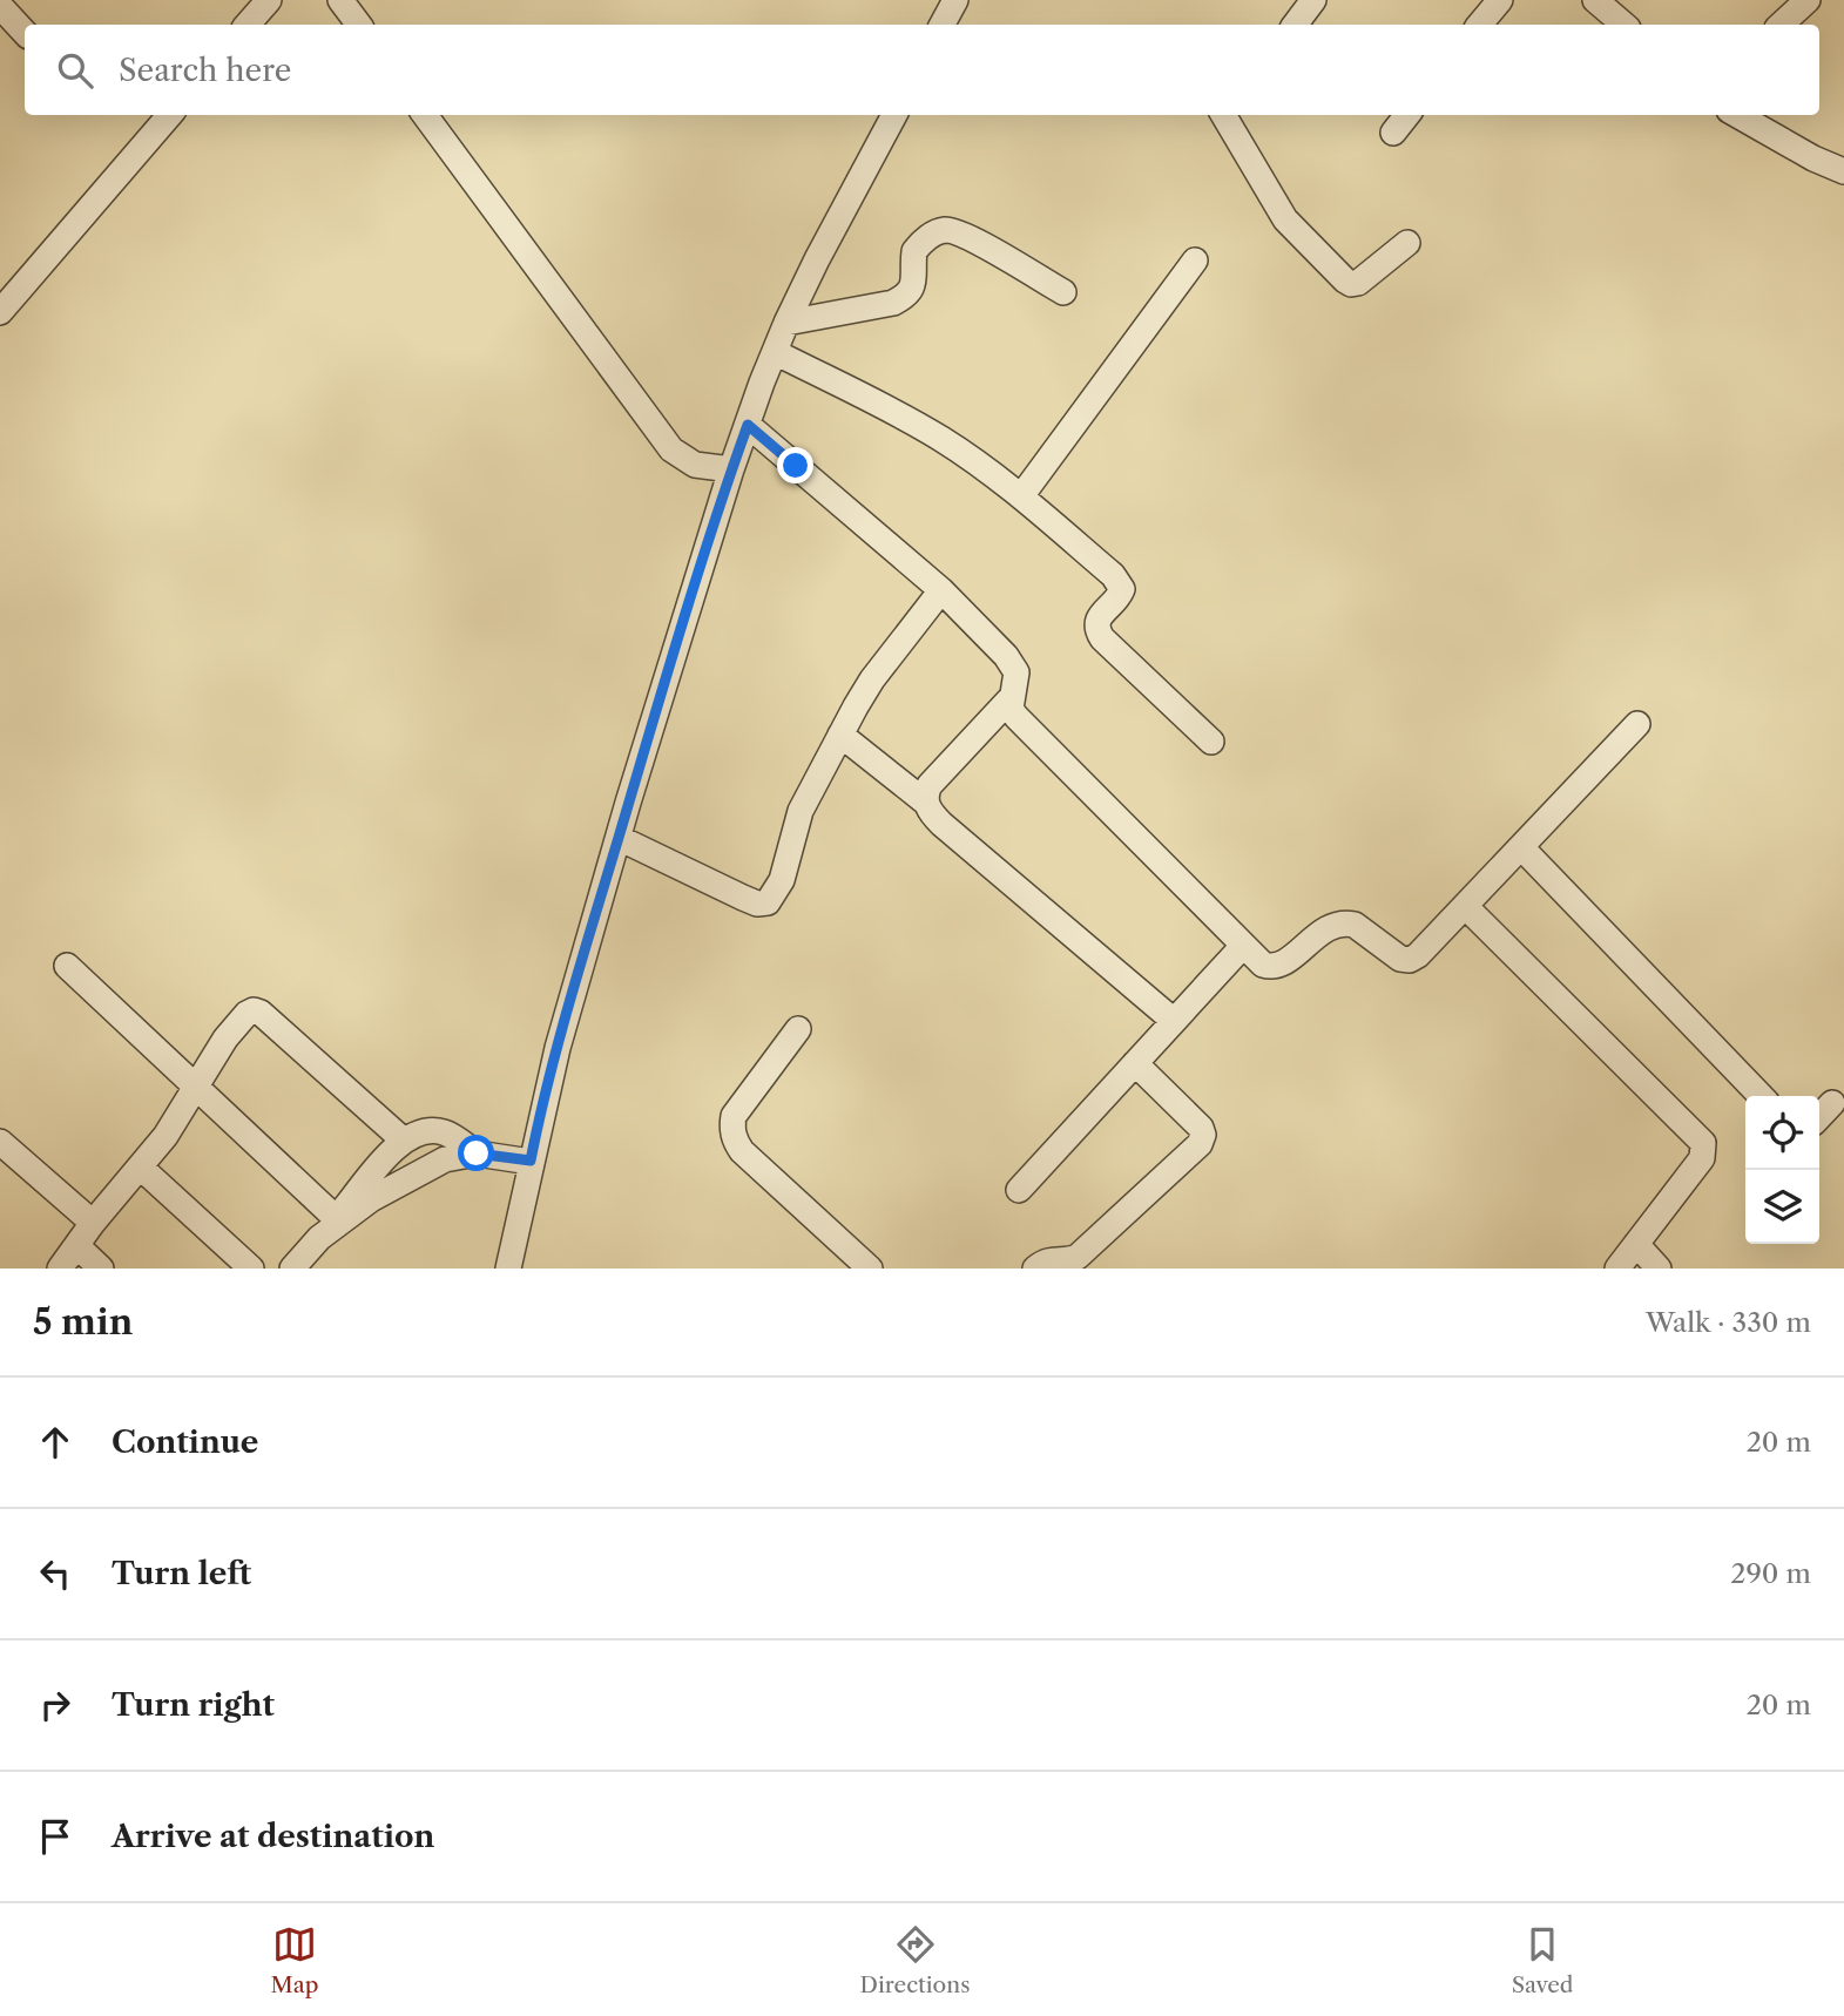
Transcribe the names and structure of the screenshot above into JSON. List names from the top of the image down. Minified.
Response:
{"page":{"search":"Search here","heading":["5 min","Walk · 330 m"],"list":[["Continue","20 m"],["Turn left","290 m"],["Turn right","20 m"],"Arrive at destination"],"nav":["Map","Directions","Saved"]}}
